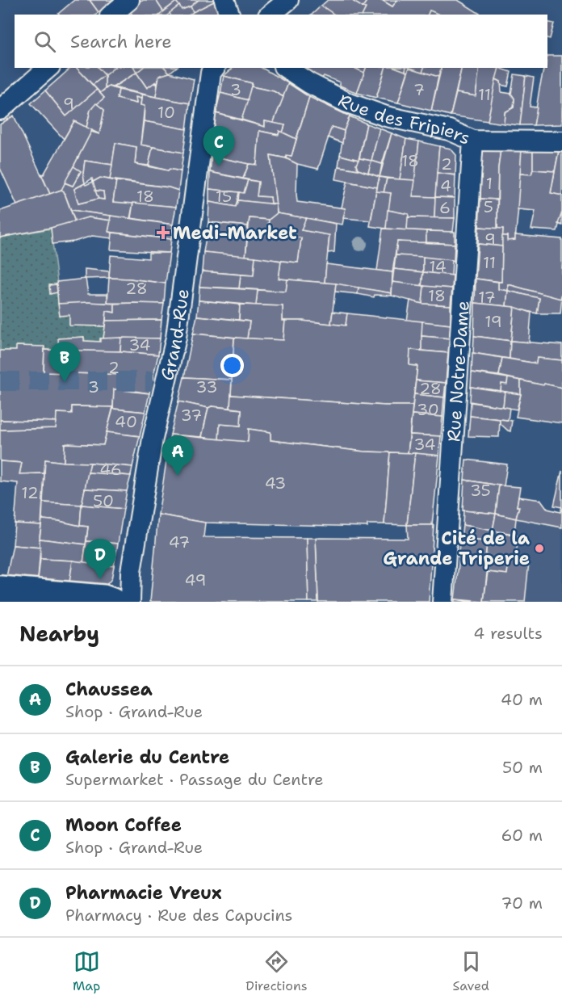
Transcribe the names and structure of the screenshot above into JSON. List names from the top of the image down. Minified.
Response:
{"streets":{"street":["Rue des Fripiers","Grand-Rue","Rue Notre-Dame"]},"crossings":[["Rue des Fripiers","Rue Notre-Dame"]],"places":{"health":["Medi-Market"],"other":["Cité de la Grande Triperie"]},"house_numbers":["3","7","11","9","10","18","2","1","4","18","15","5","6","9","11","14","28","18","17","19","34","2","3","33","28","30","37","40","34","46","43","35","12","50","47","49"],"page":{"search":"Search here","pins":["C","B","A","D"],"heading":["Nearby","4 results"],"list":[{"mark":"A","name":"Chaussea","note":"Shop · Grand-Rue","value":"40 m"},{"mark":"B","name":"Galerie du Centre","note":"Supermarket · Passage du Centre","value":"50 m"},{"mark":"C","name":"Moon Coffee","note":"Shop · Grand-Rue","value":"60 m"},{"mark":"D","name":"Pharmacie Vreux","note":"Pharmacy · Rue des Capucins","value":"70 m"}],"nav":["Map","Directions","Saved"]}}
